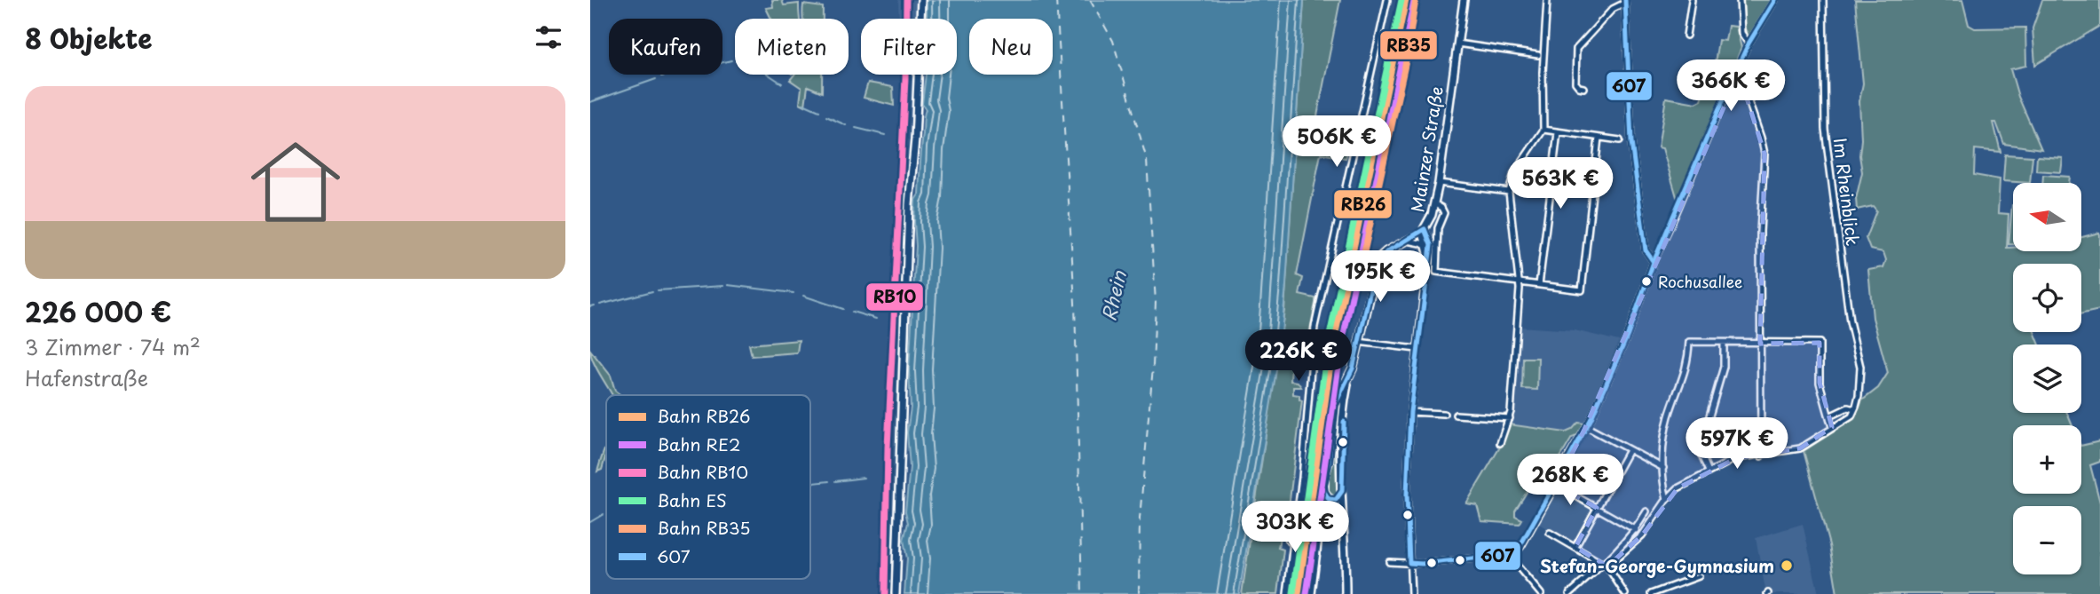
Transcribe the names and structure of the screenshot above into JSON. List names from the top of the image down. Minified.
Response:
{"streets":{"main road":["Mainzer Straße"],"street":["Im Rheinblick"]},"water":["Rhein"],"places":["Rochusallee","Stefan-George-Gymnasium"],"lines":["rail line RB26","rail line RB10","rail line ES","rail line RB35","transit line 607","rail line RE2"],"legend":["Bahn RB26","Bahn RE2","Bahn RB10","Bahn ES","Bahn RB35","607"],"north":"left","page":{"heading":"8 Objekte","chip":["Kaufen","Mieten","Filter","Neu"],"price":["366K €","506K €","563K €","195K €","226K €","597K €","268K €","303K €"],"list":[{"name":"226 000 €","note":"3 Zimmer · 74 m² · Hafenstraße"}],"map_buttons":["+","−"]}}
